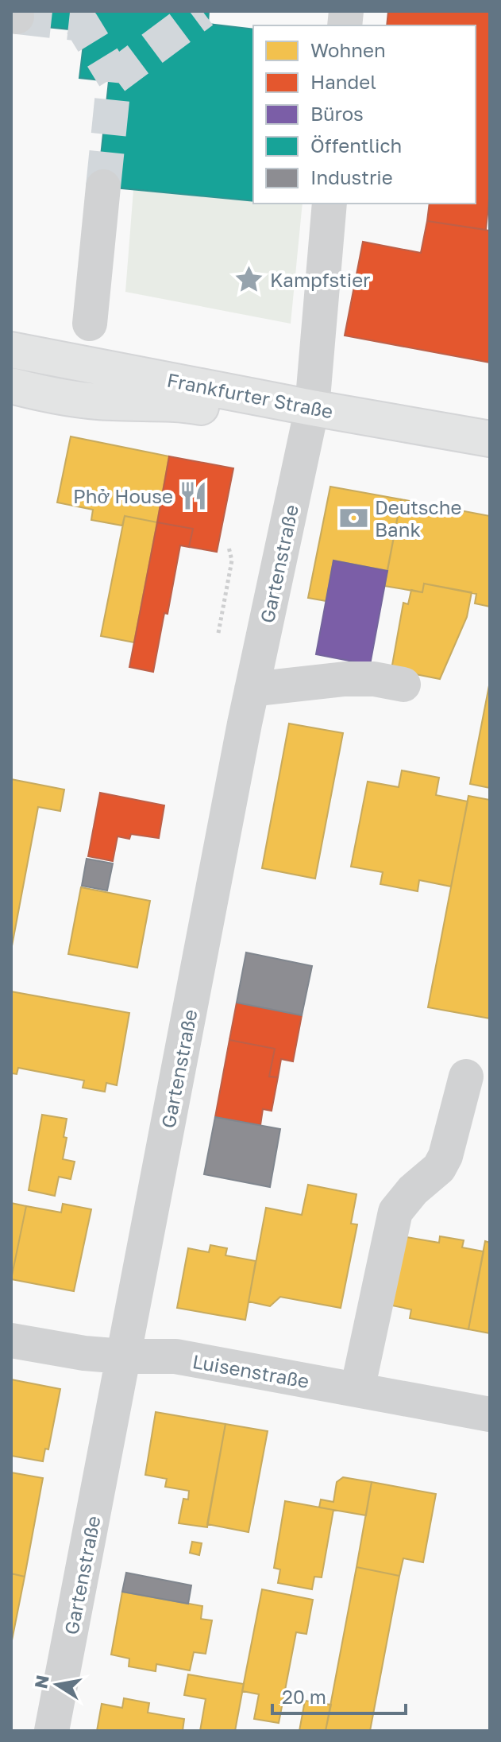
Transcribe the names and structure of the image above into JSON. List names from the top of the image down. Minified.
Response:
{"streets":{"main road":["Frankfurter Straße"],"street":["Gartenstraße","Luisenstraße"]},"crossings":[["Frankfurter Straße","Gartenstraße"],["Gartenstraße","Luisenstraße"]],"places":{"place":["Kampfstier"],"restaurant":["Phở House"],"bank":["Deutsche Bank"]},"legend":["Wohnen","Handel","Büros","Öffentlich","Industrie"],"scale_bar":"20 m","north":"left"}
